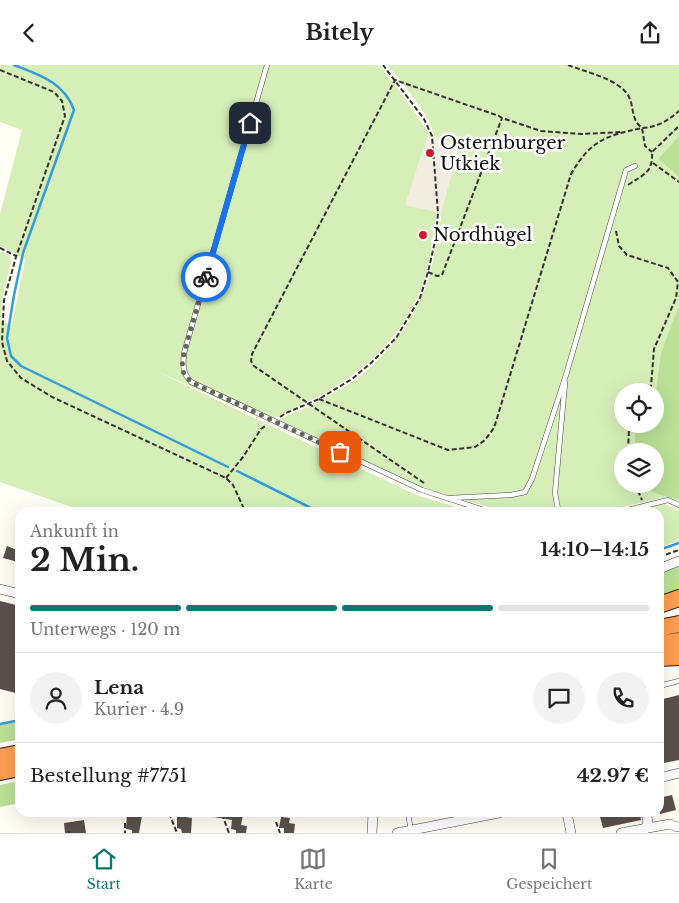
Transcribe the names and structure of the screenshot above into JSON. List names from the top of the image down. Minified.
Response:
{"places":["Osternburger Utkiek","Nordhügel"],"page":{"header":"Bitely","heading":["2 Min.","Ankunft in","14:10–14:15"],"panel":["Lena","Kurier · 4.9","Bestellung #7751","42.97 €"],"bar":"Unterwegs · 120 m","tabs":["Start","Karte","Gespeichert"]}}
